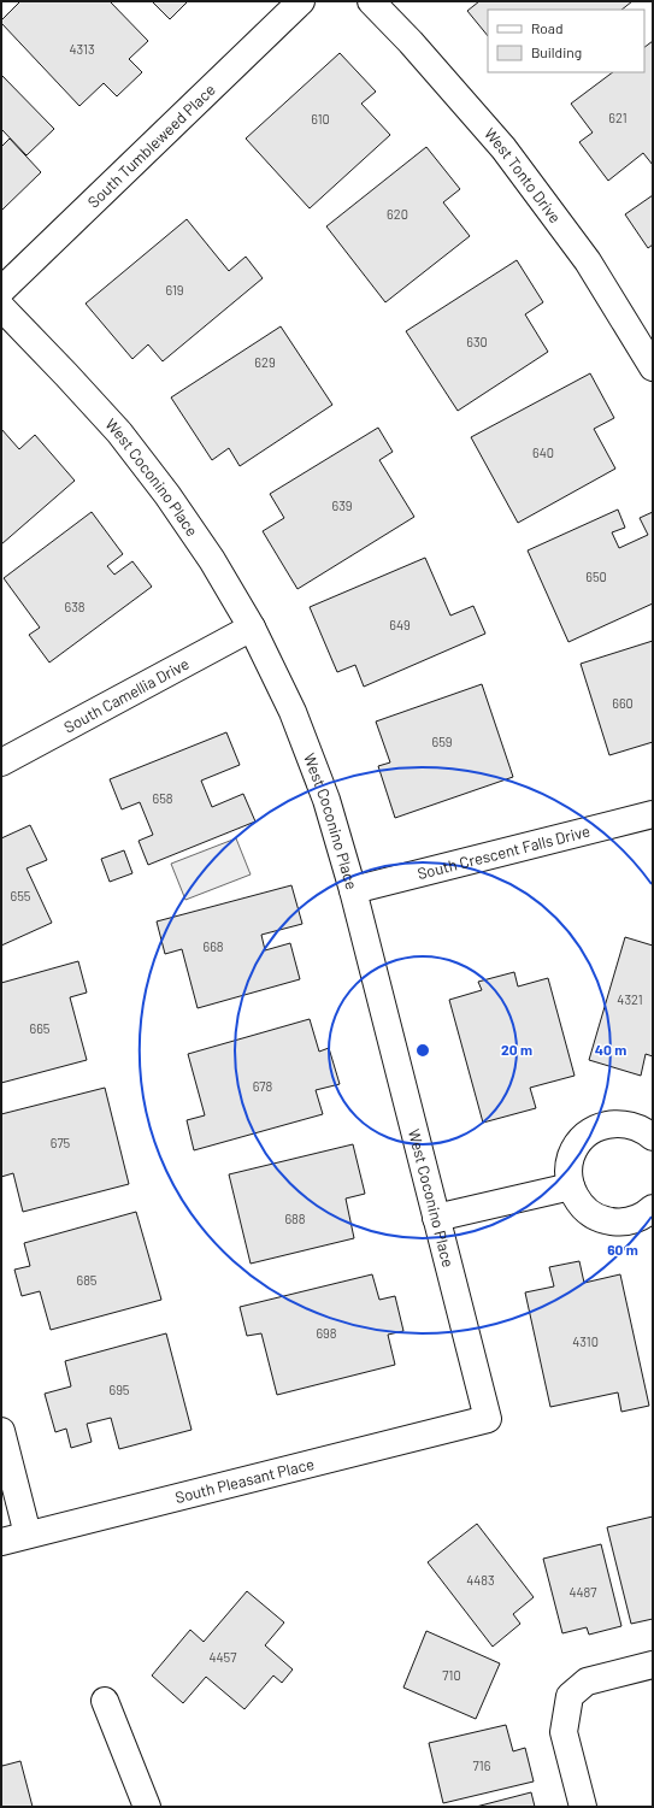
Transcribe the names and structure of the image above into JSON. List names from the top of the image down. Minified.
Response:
{"streets":{"street":["South Tumbleweed Place","West Tonto Drive","West Coconino Place","South Camellia Drive","South Crescent Falls Drive","South Pleasant Place"]},"crossings":[["West Coconino Place","South Camellia Drive"],["West Coconino Place","South Crescent Falls Drive"],["West Coconino Place","South Pleasant Place"]],"house_numbers":["4313","621","610","620","619","630","629","640","639","650","638","649","660","659","658","655","668","4321","665","678","675","688","685","698","4310","695","4483","4487","4457","710","716"],"legend":["Road","Building"],"rings":["20 m","40 m","60 m"]}
